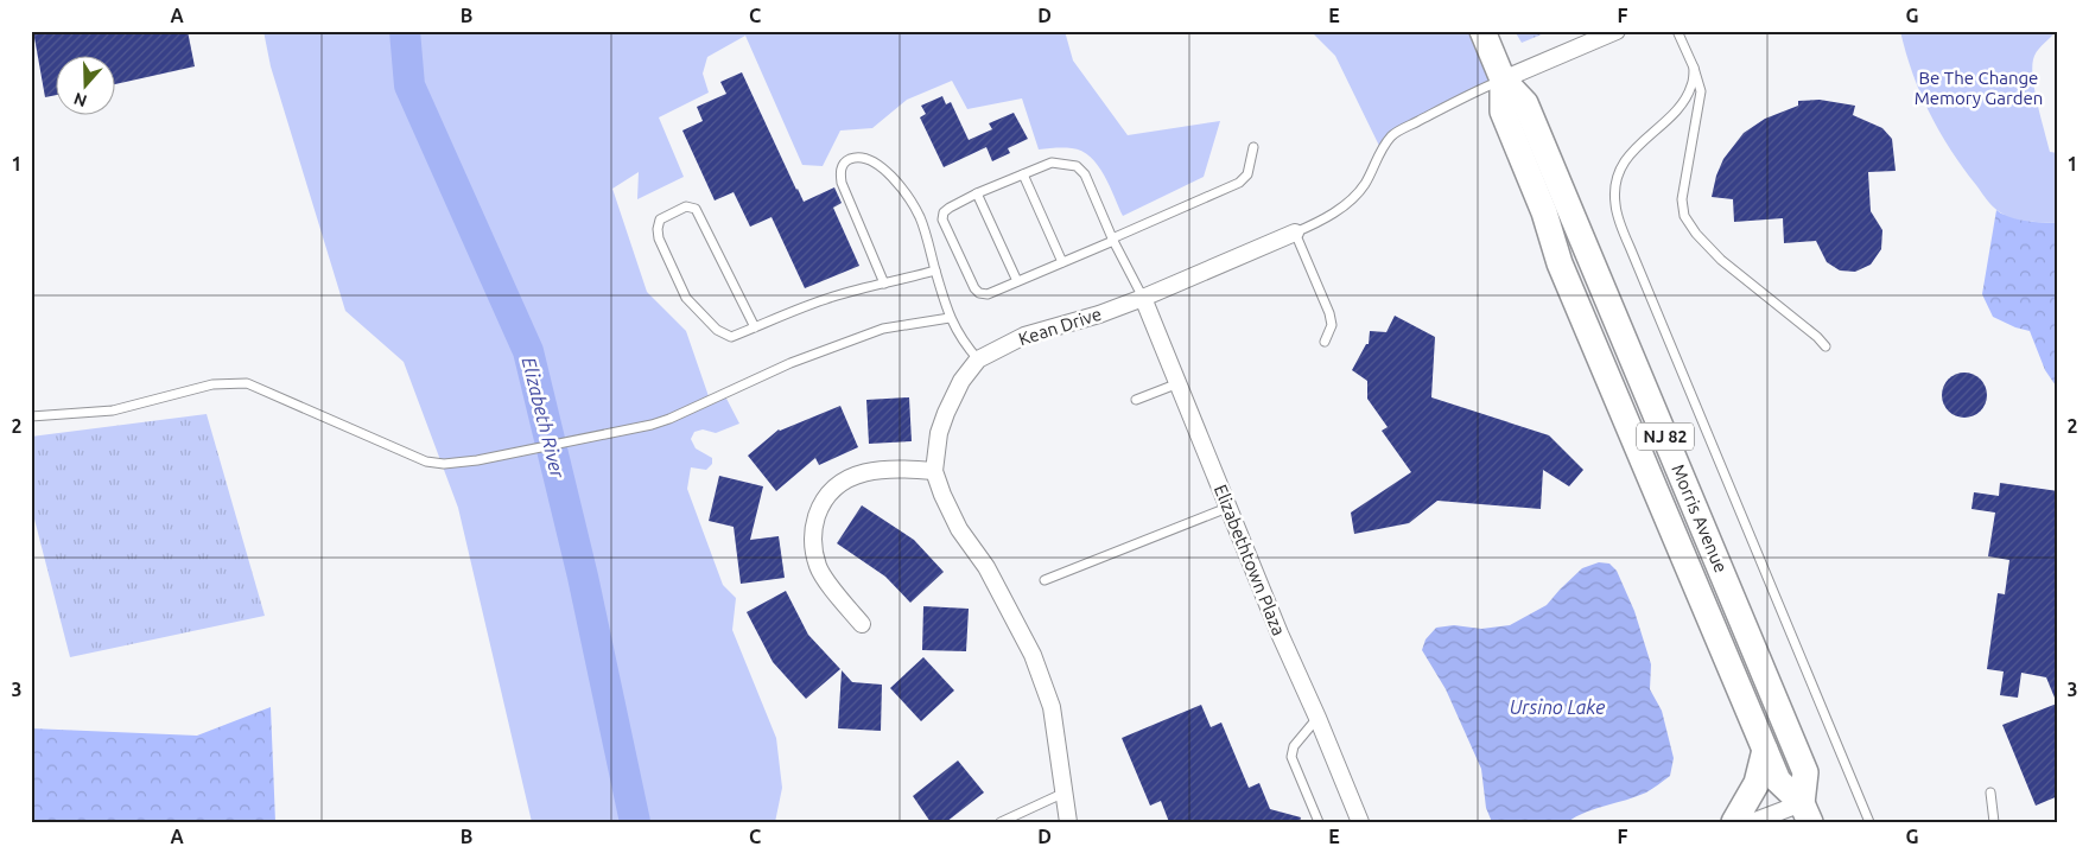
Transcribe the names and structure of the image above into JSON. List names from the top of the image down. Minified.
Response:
{"streets":{"main road":["NJ 82","Morris Avenue"],"street":["Kean Drive","Elizabethtown Plaza"]},"crossings":[["Kean Drive","Morris Avenue"],["Kean Drive","Elizabethtown Plaza"]],"water":["Elizabeth River","Ursino Lake"],"parks":["Be The Change Memory Garden"],"north":"bottom","grid":{"columns":["A","B","C","D","E","F","G"],"rows":["1","2","3"]}}
